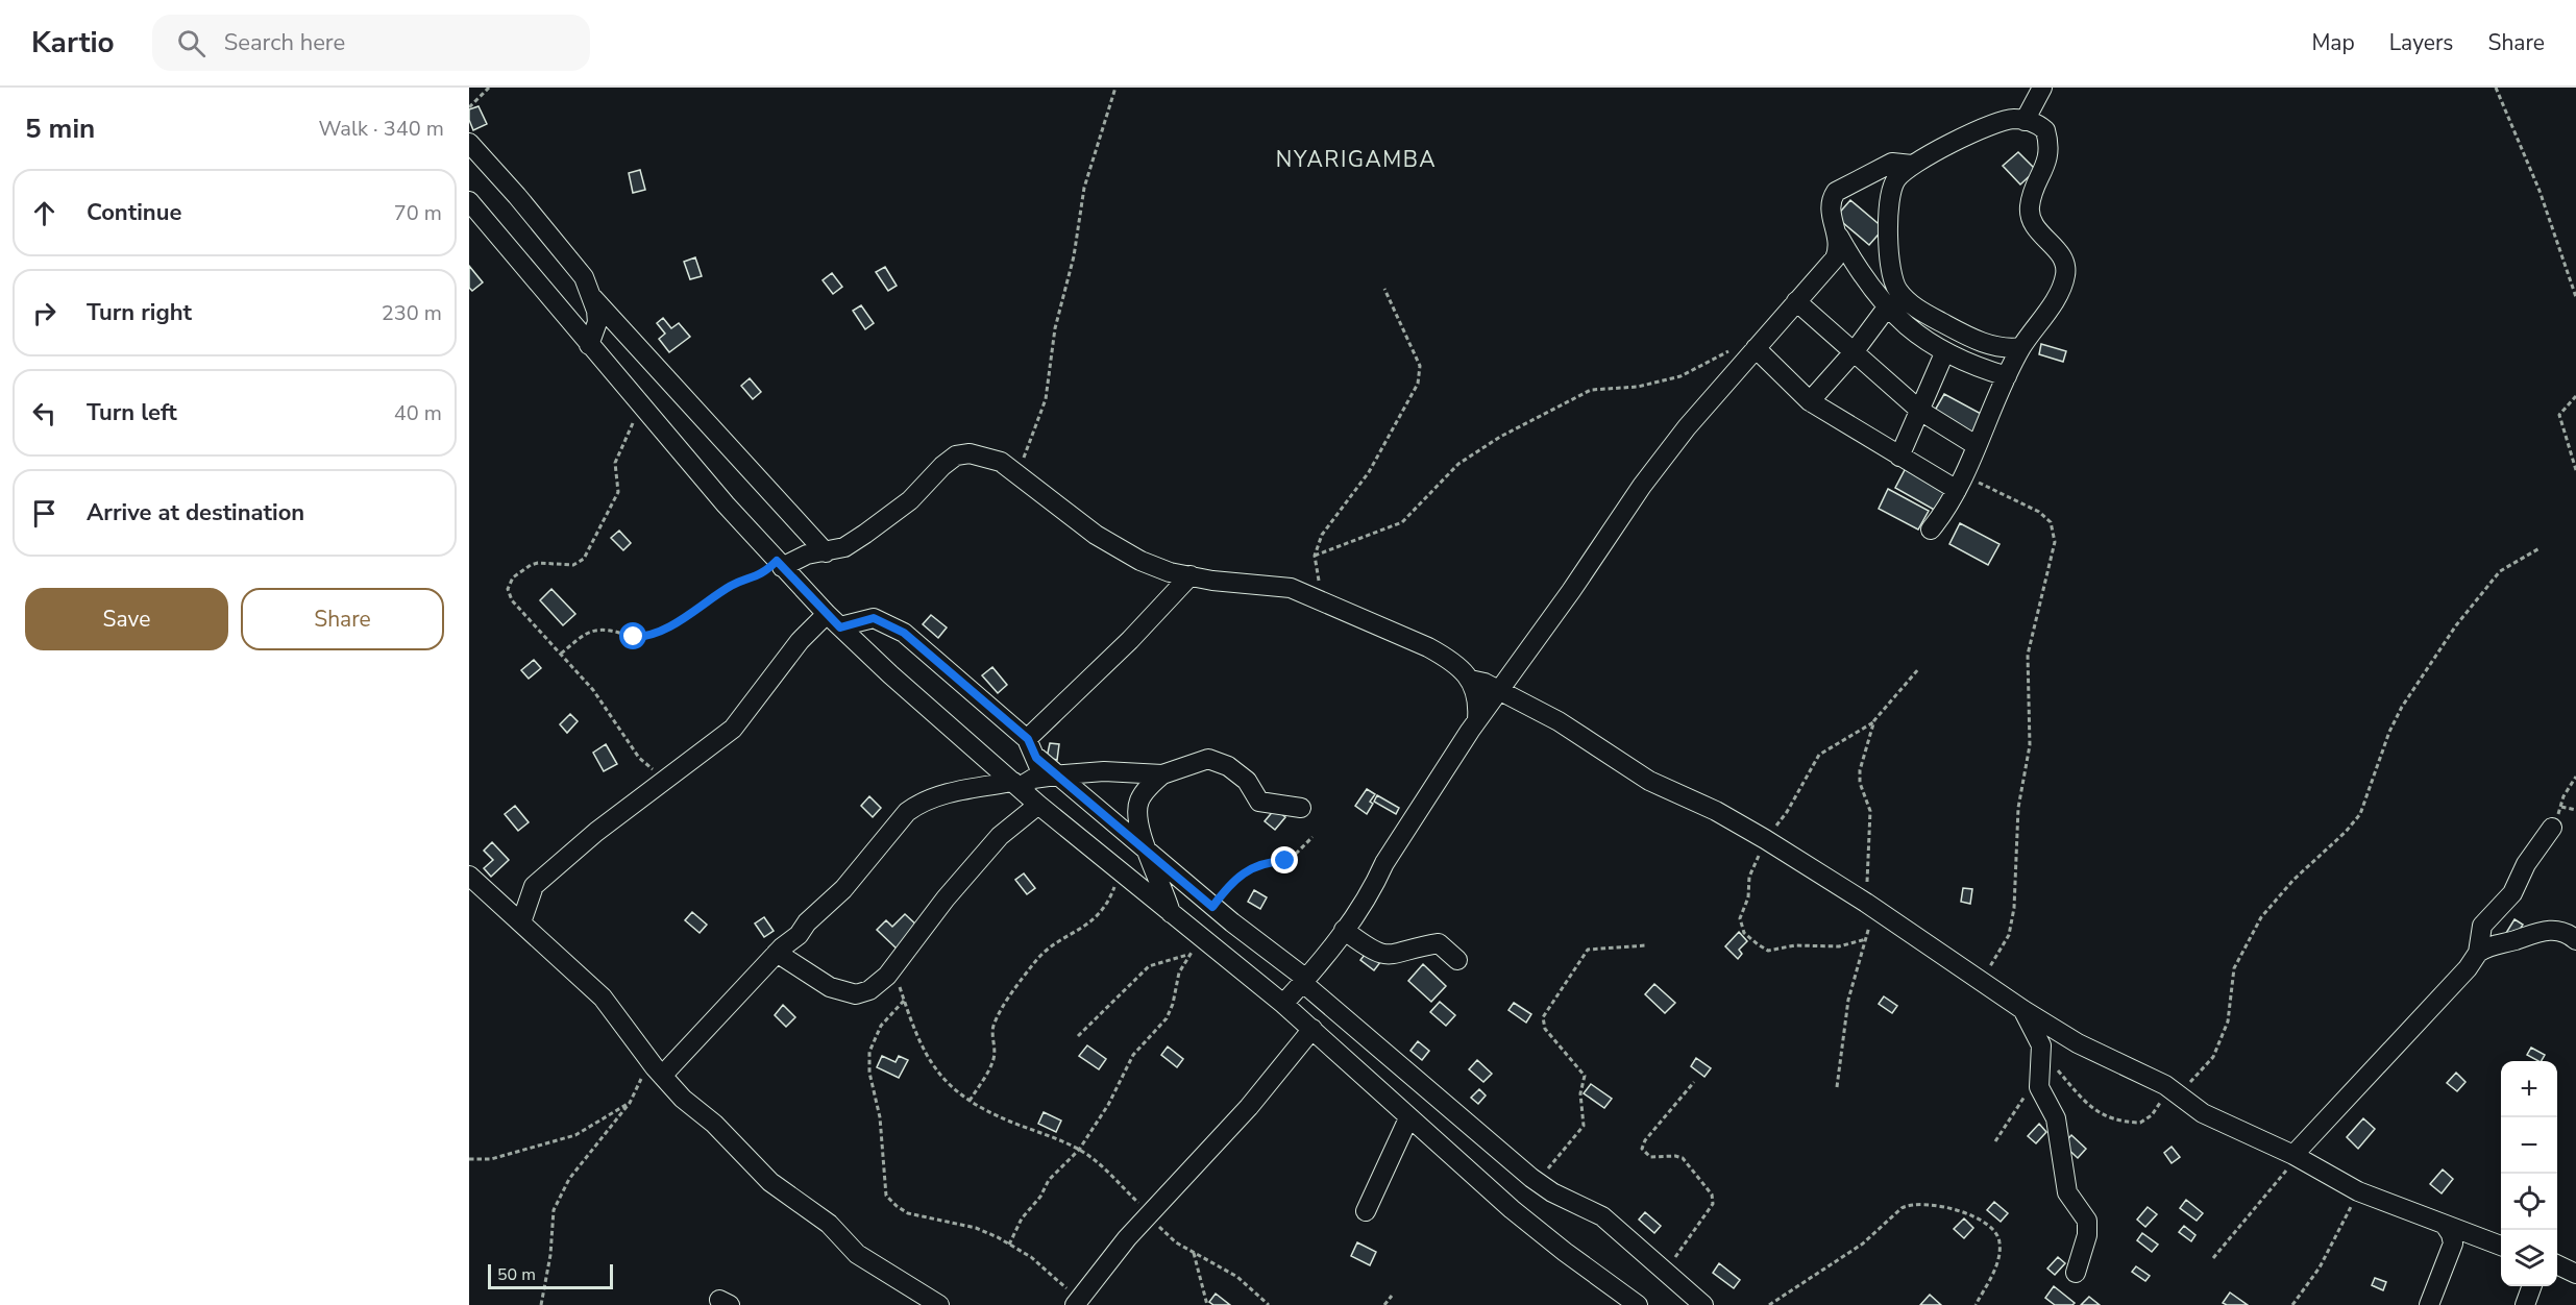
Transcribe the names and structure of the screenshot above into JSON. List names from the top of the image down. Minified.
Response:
{"districts":["NYARIGAMBA"],"scale_bar":"50 m","page":{"header":"Kartio","search":"Search here","nav":["Map","Layers","Share"],"heading":["5 min","Walk · 340 m"],"list":[["Continue","70 m"],["Turn right","230 m"],["Turn left","40 m"],"Arrive at destination"],"buttons":["Save","Share"],"map_buttons":["+","−"],"scale":"50 m"}}
